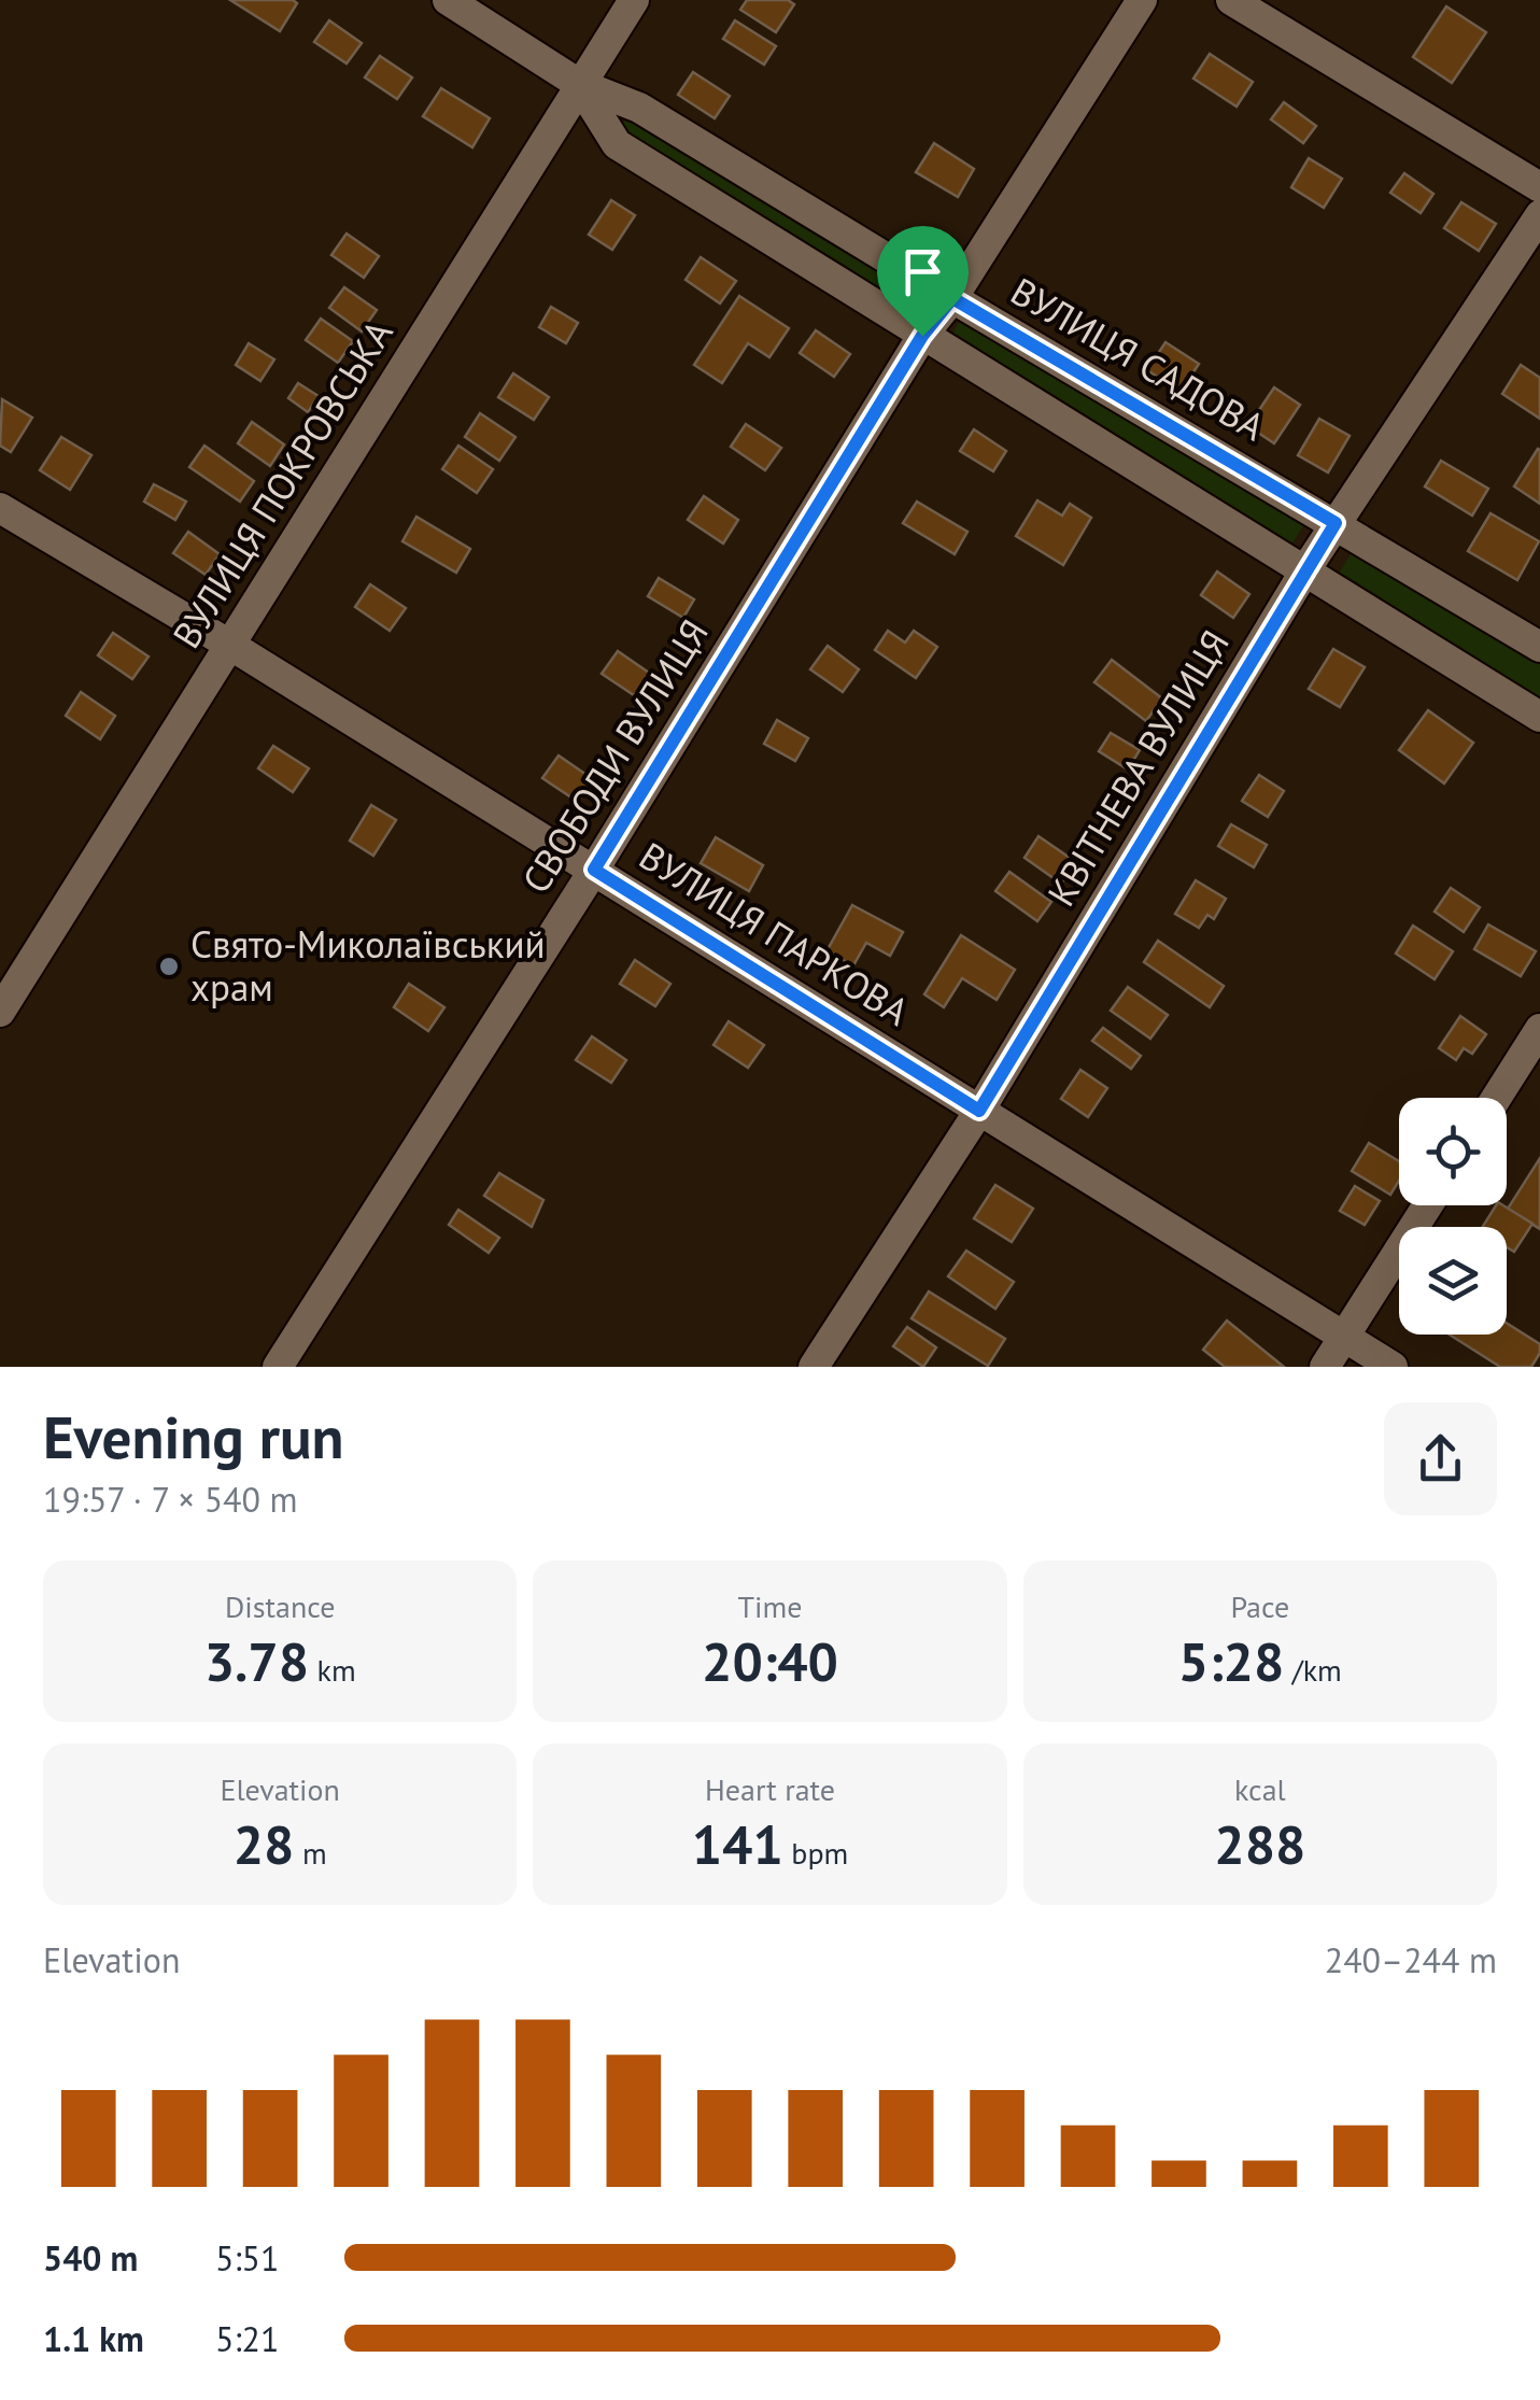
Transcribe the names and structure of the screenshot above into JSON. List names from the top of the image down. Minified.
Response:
{"streets":{"street":["ВУЛИЦЯ САДОВА","ВУЛИЦЯ ПОКРОВСЬКА","СВОБОДИ ВУЛИЦЯ","КВІТНЕВА ВУЛИЦЯ","ВУЛИЦЯ ПАРКОВА"]},"crossings":[["ВУЛИЦЯ САДОВА","ВУЛИЦЯ ПОКРОВСЬКА"],["ВУЛИЦЯ САДОВА","СВОБОДИ ВУЛИЦЯ"],["ВУЛИЦЯ САДОВА","КВІТНЕВА ВУЛИЦЯ"],["ВУЛИЦЯ ПОКРОВСЬКА","ВУЛИЦЯ ПАРКОВА"],["СВОБОДИ ВУЛИЦЯ","ВУЛИЦЯ ПАРКОВА"],["КВІТНЕВА ВУЛИЦЯ","ВУЛИЦЯ ПАРКОВА"]],"places":["Свято-Миколаївський храм"],"page":{"heading":["Evening run","19:57 · 7 × 540 m"],"stats":[["Distance","3.78 km"],["Time","20:40"],["Pace","5:28 /km"],["Elevation","28 m"],["Heart rate","141 bpm"],["kcal","288"]],"chart":["Elevation","240–244 m"],"list":[{"name":"540 m","note":"5:51"},{"name":"1.1 km","note":"5:21"}]}}
